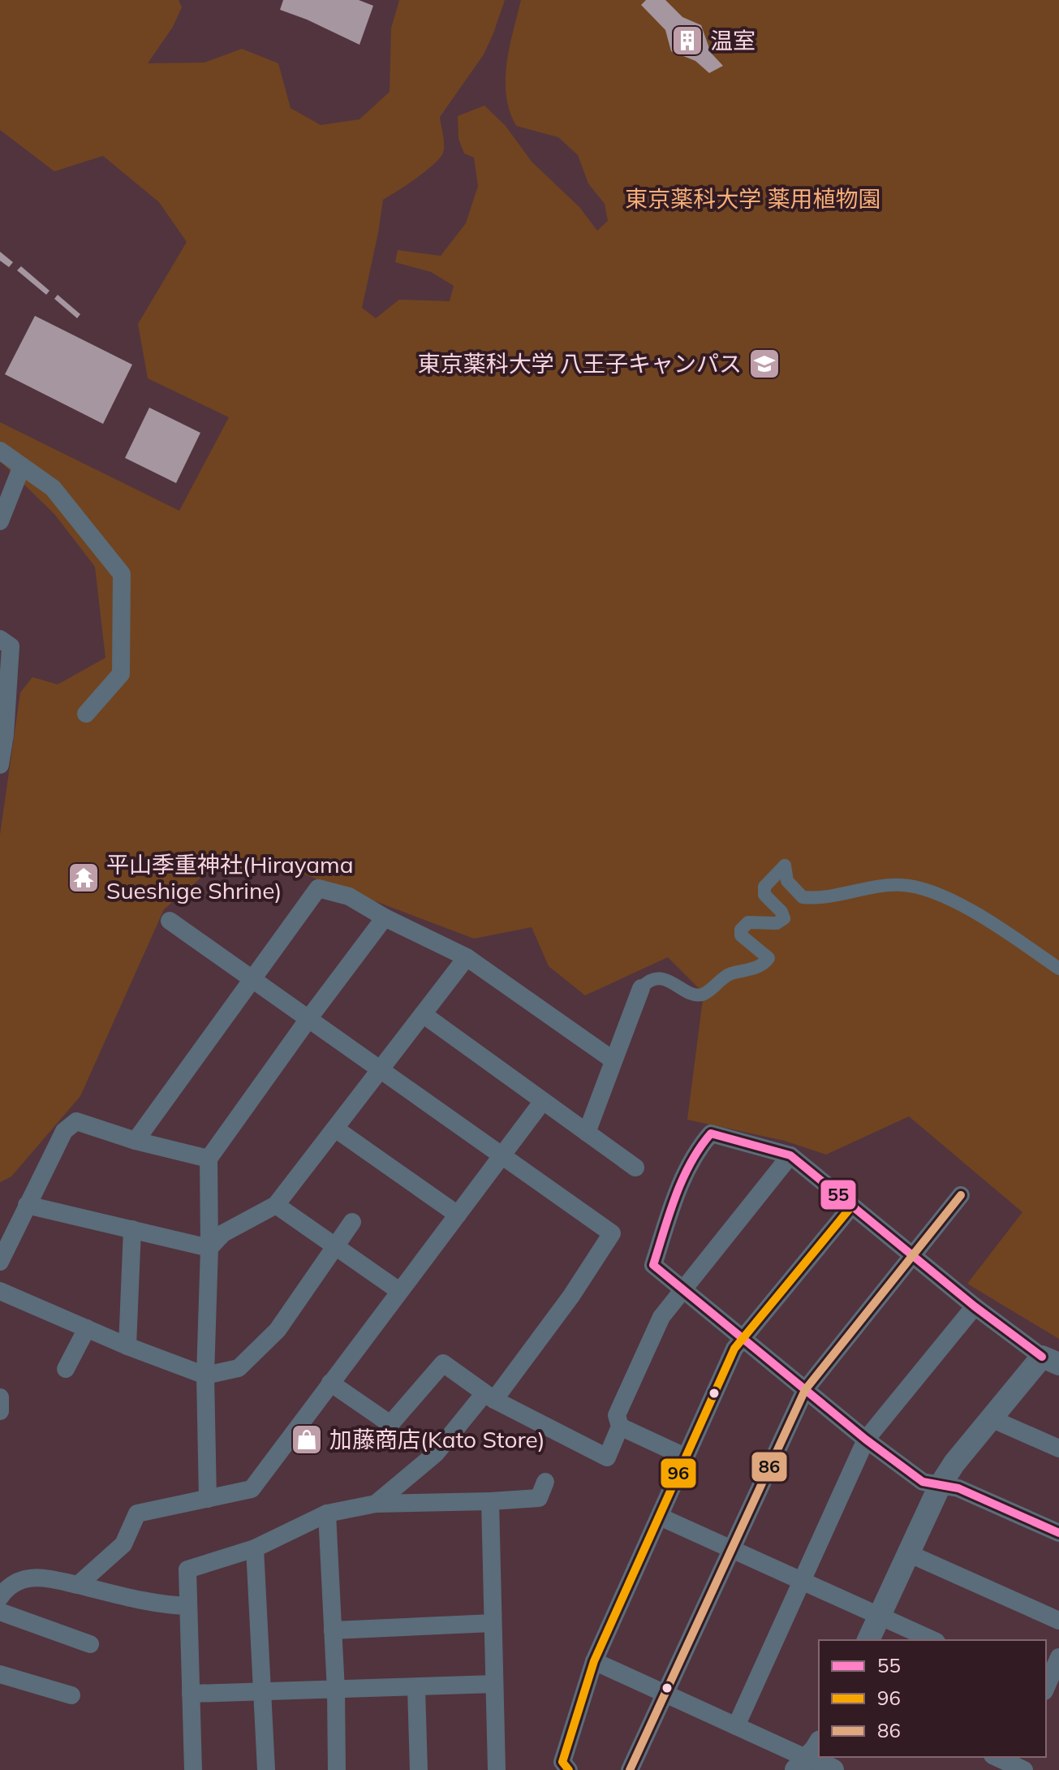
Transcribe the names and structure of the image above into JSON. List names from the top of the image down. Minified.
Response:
{"parks":["東京薬科大学 薬用植物園"],"places":{"building":["温室"],"school or university":["東京薬科大学 八王子キャンパス"],"temple":["平山季重神社(Hirayama Sueshige Shrine)"],"shop":["加藤商店(Kato Store)"]},"lines":["transit line 55","transit line 86","transit line 96"],"legend":["55","96","86"]}
